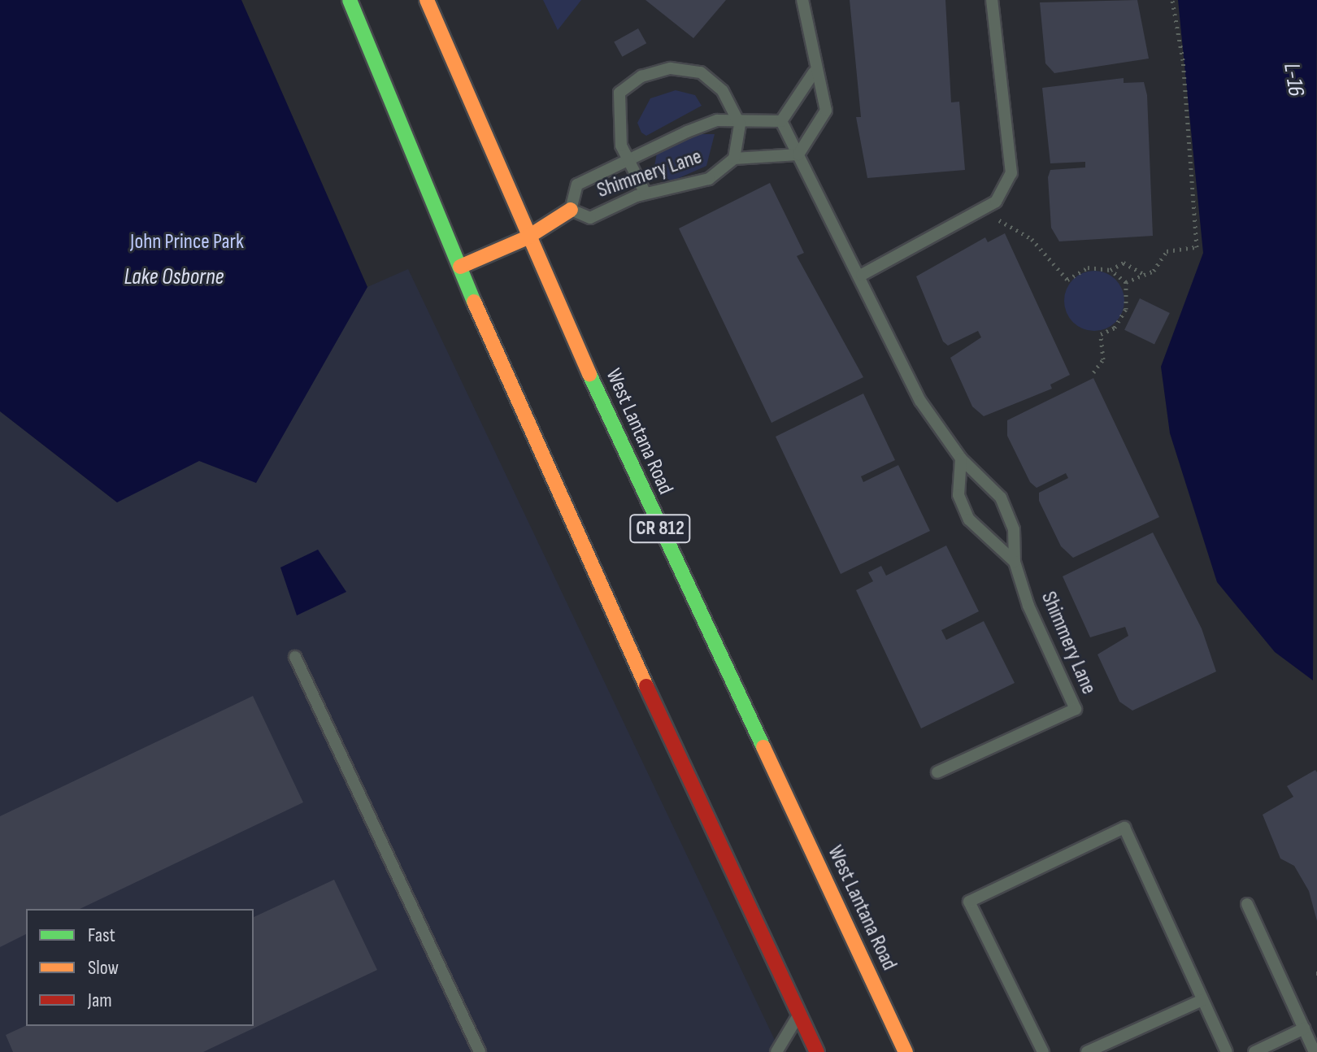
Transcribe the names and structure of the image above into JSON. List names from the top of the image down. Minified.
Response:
{"streets":{"main road":["West Lantana Road","CR 812"],"lane":["Shimmery Lane"]},"water":["L-16","Lake Osborne"],"parks":["John Prince Park"],"legend":["Fast","Slow","Jam"]}
